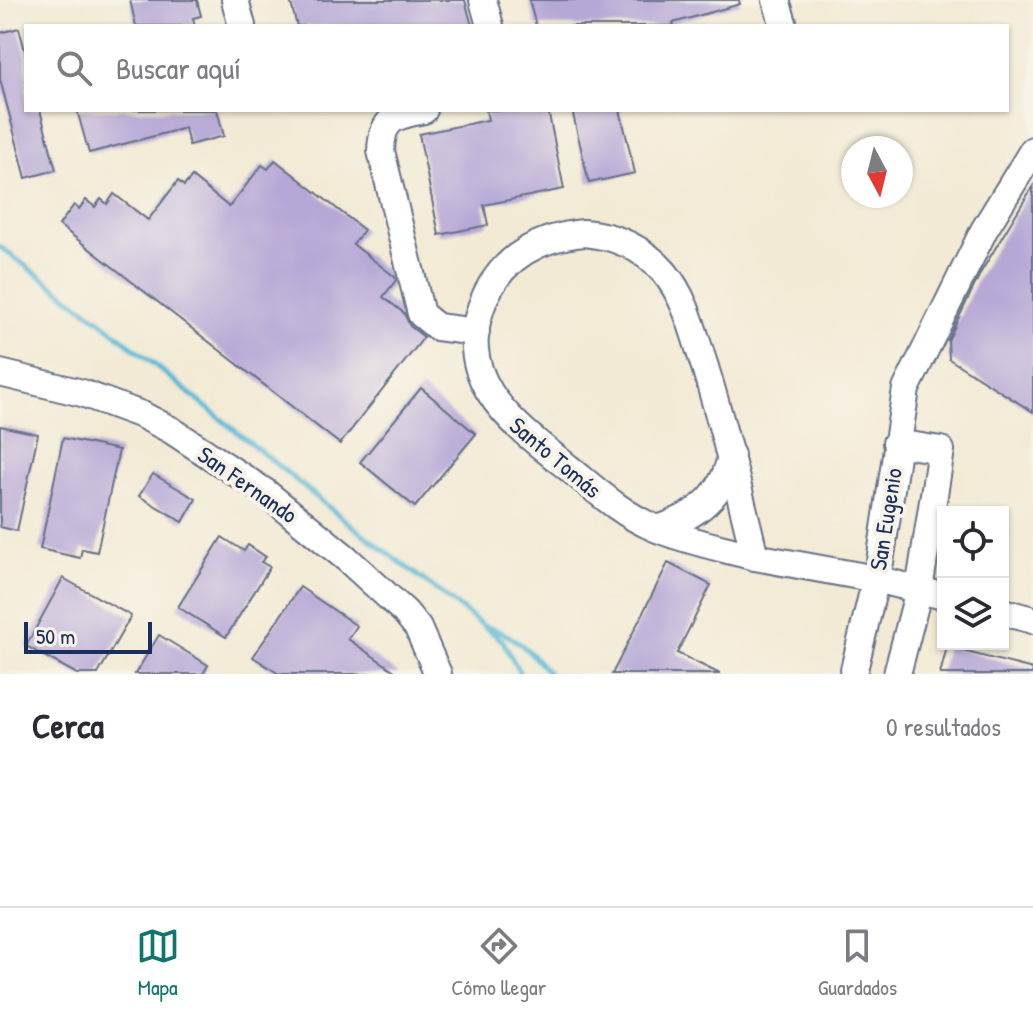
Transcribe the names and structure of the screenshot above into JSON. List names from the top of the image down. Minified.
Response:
{"streets":{"street":["Santo Tomás","San Fernando","San Eugenio"]},"crossings":[["Santo Tomás","San Eugenio"]],"scale_bar":"50 m","north":"bottom","page":{"search":"Buscar aquí","scale":"50 m","heading":["Cerca","0 resultados"],"nav":["Mapa","Cómo llegar","Guardados"]}}
